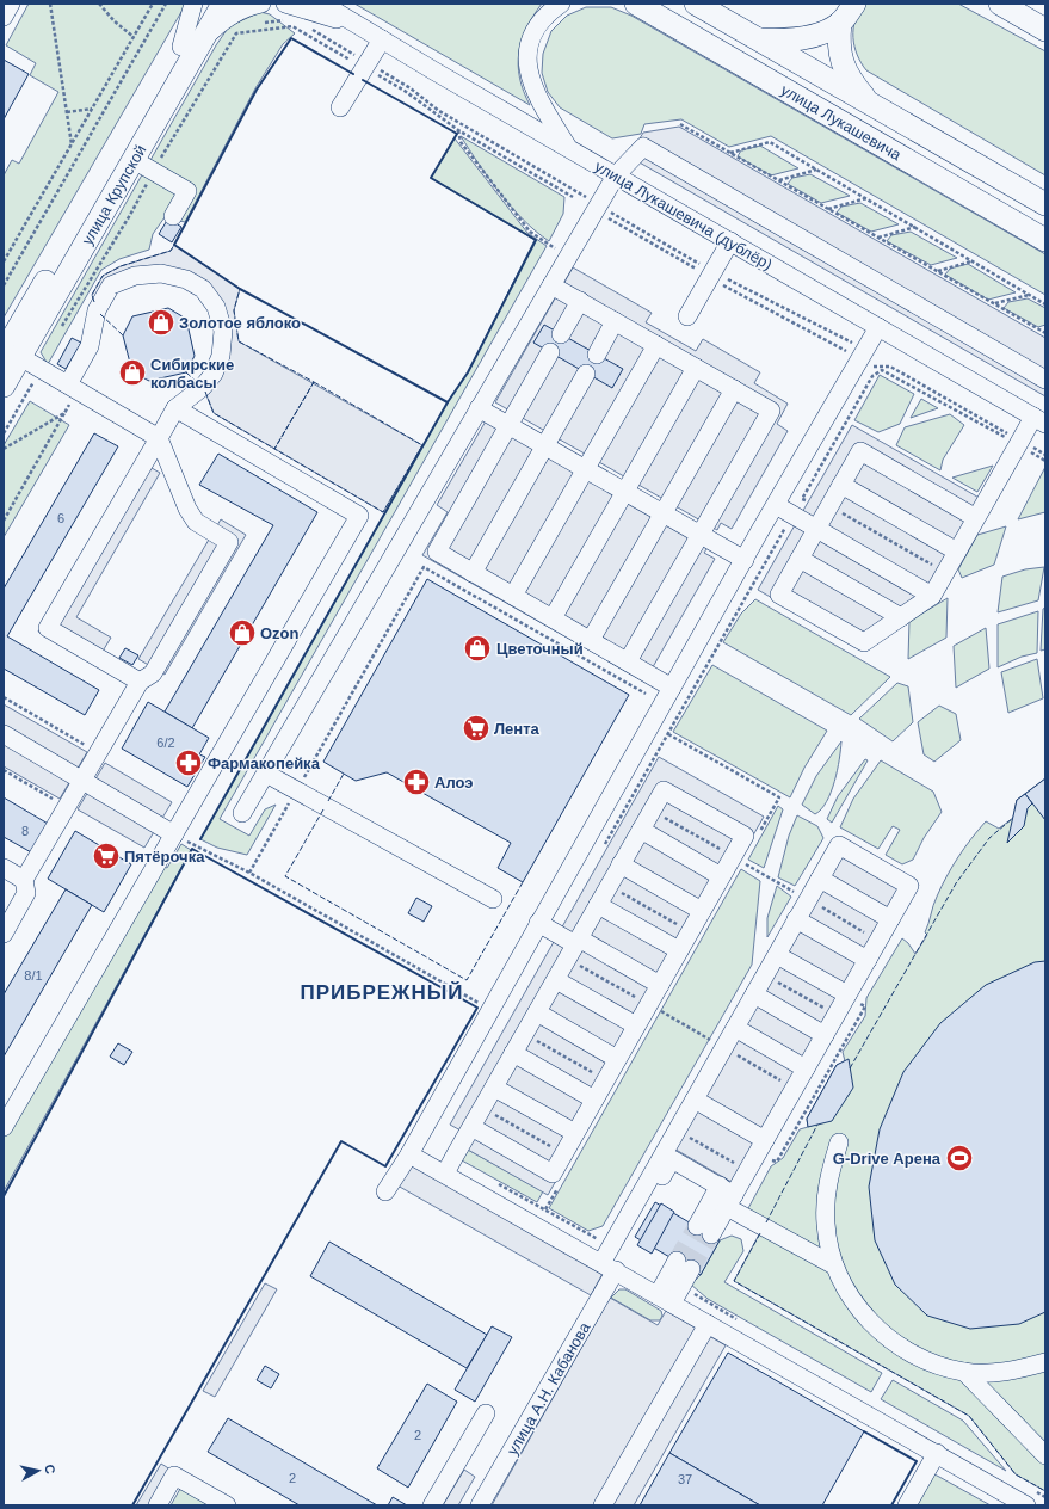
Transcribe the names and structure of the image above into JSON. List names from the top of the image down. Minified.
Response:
{"streets":{"main road":["улица Лукашевича","улица Крупской"],"street":["улица Лукашевича (дублёр)","улица А.Н. Кабанова"]},"districts":["ПРИБРЕЖНЫЙ"],"places":{"shop":["Золотое яблоко","Сибирские колбасы","Ozon","Цветочный"],"supermarket":["Лента","Пятёрочка"],"pharmacy":["Фармакопейка","Алоэ"],"sports":["G-Drive Арена"]},"house_numbers":["6","6/2","8","8/1","2","2","37"],"north":"right"}
